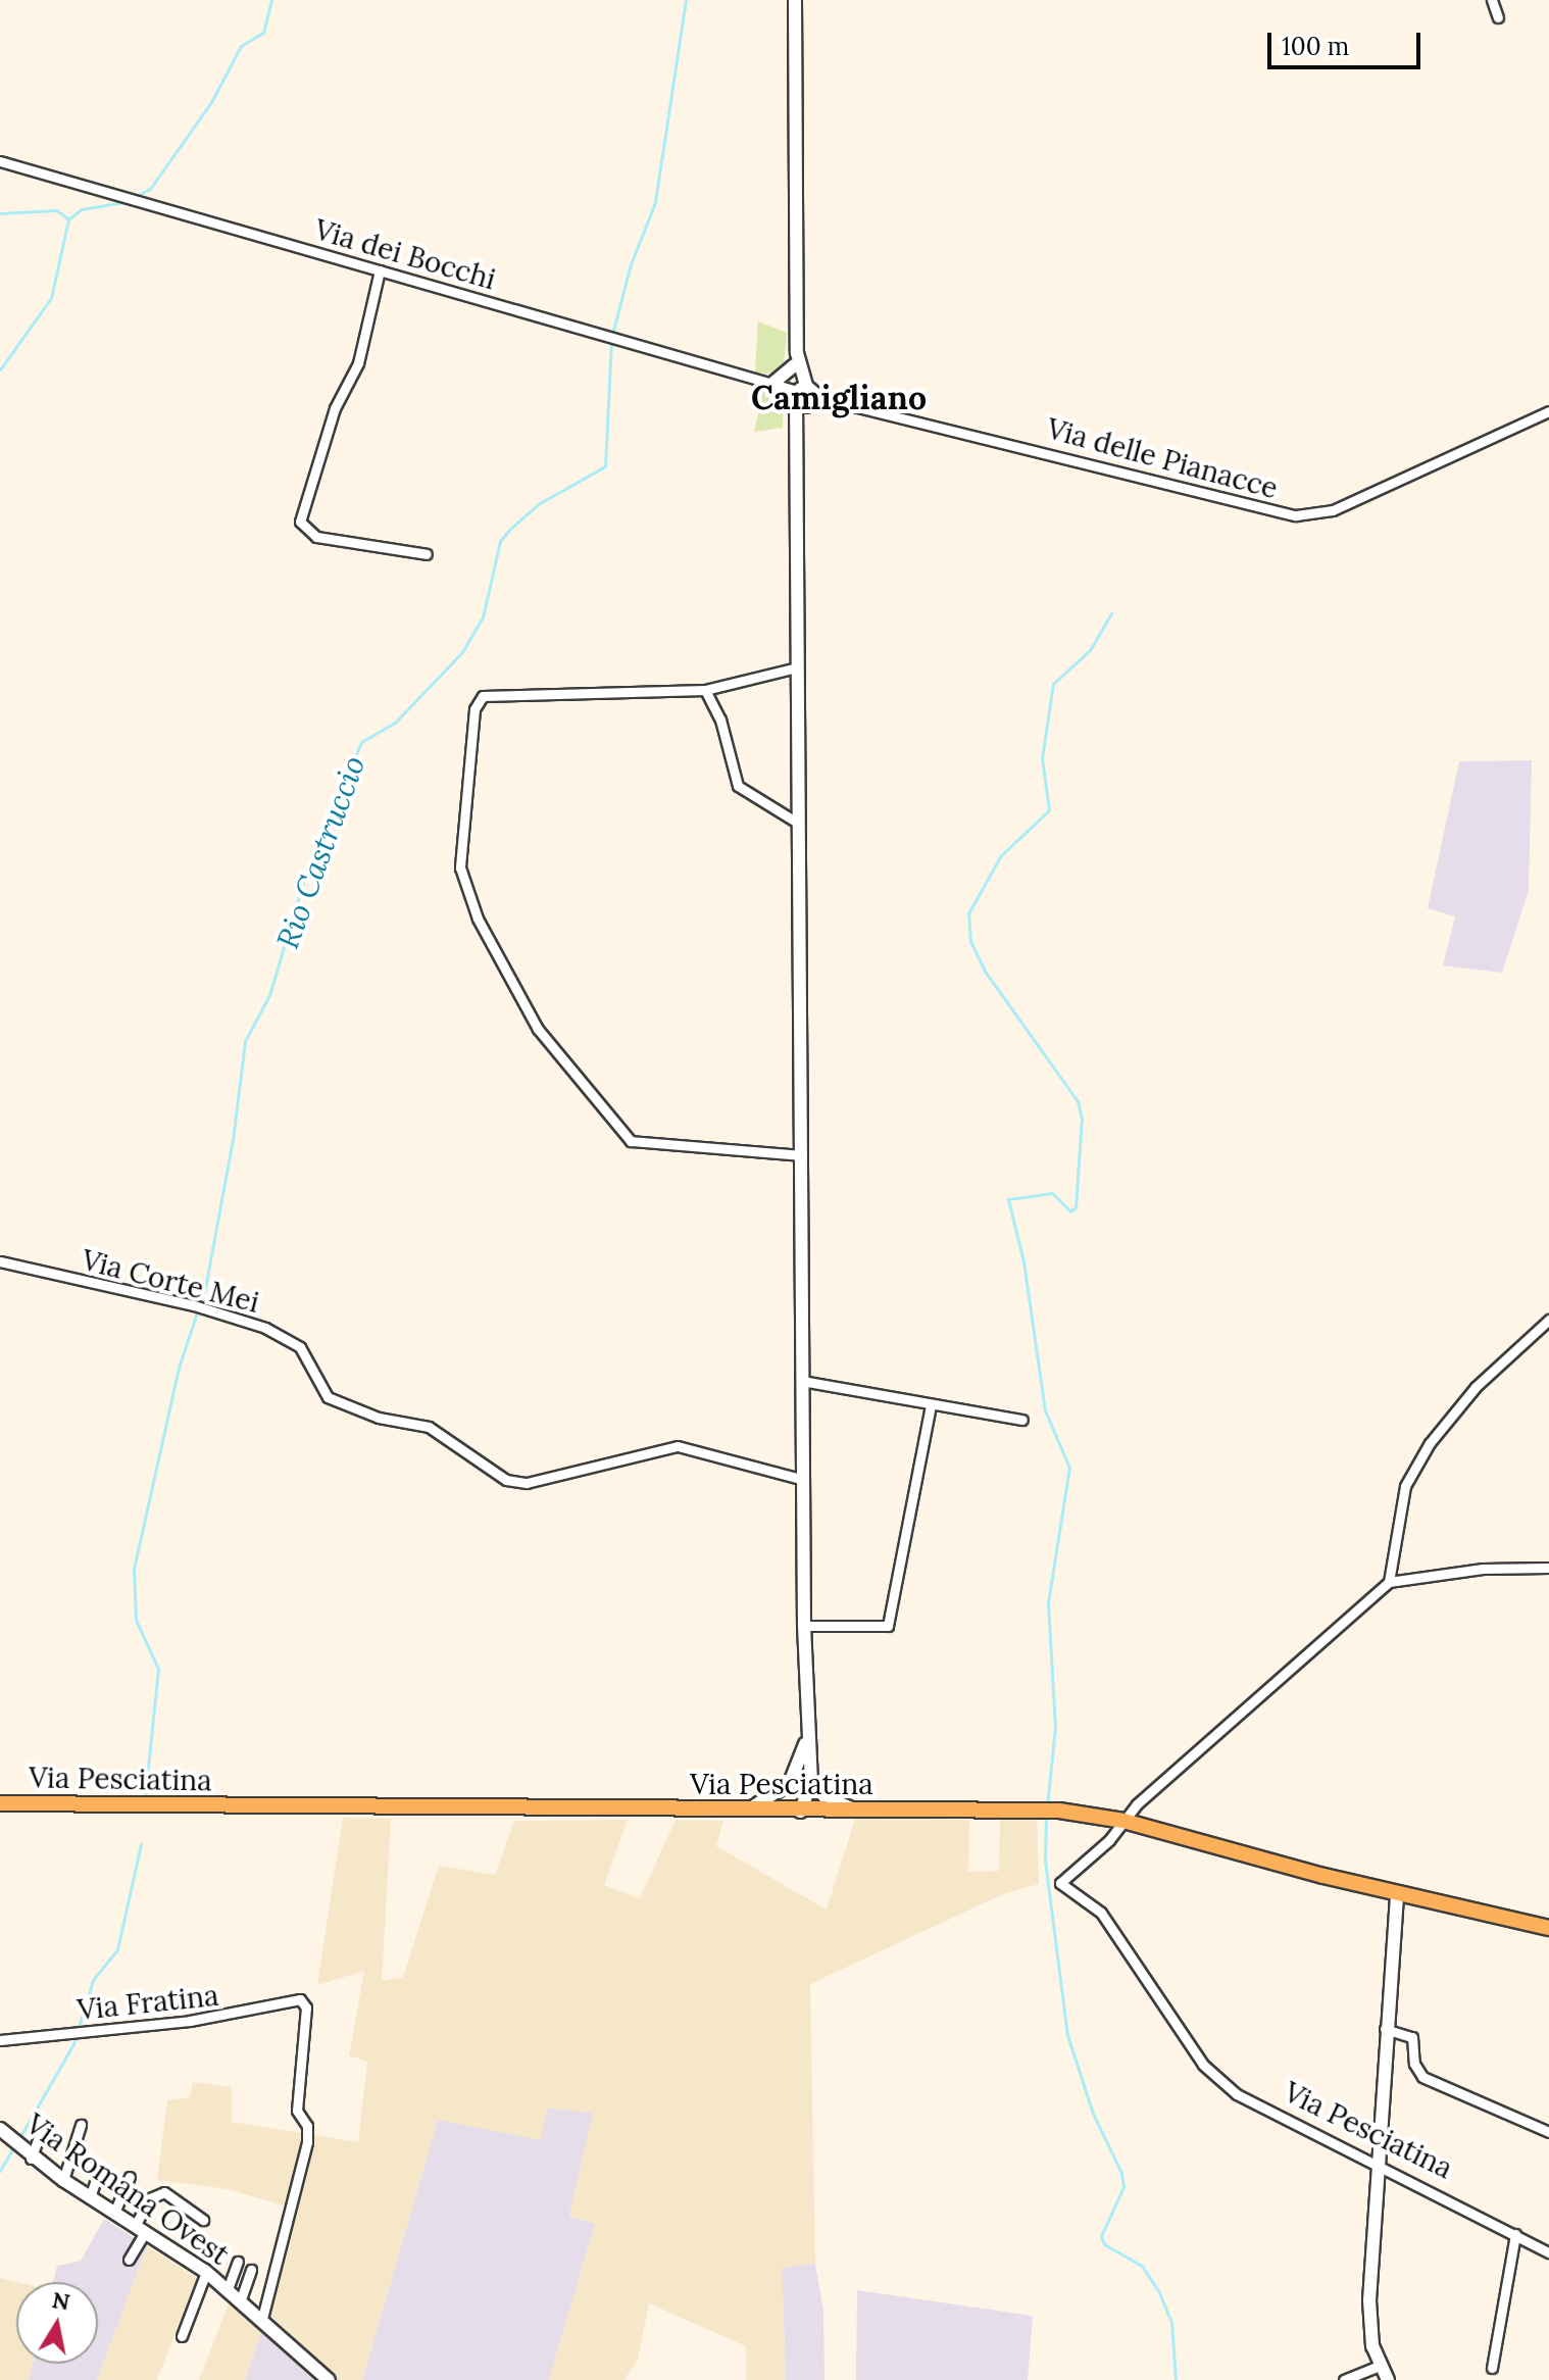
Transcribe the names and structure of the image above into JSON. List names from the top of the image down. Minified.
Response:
{"streets":{"main road":["Via Pesciatina"],"street":["Via dei Bocchi","Via delle Pianacce","Via Corte Mei","Via Fratina","Via Romana Ovest"]},"crossings":[["Via dei Bocchi","Via delle Pianacce"],["Via Fratina","Via Romana Ovest"]],"districts":["Camigliano"],"water":["Rio Castruccio"],"scale_bar":"100 m","north":"top"}
